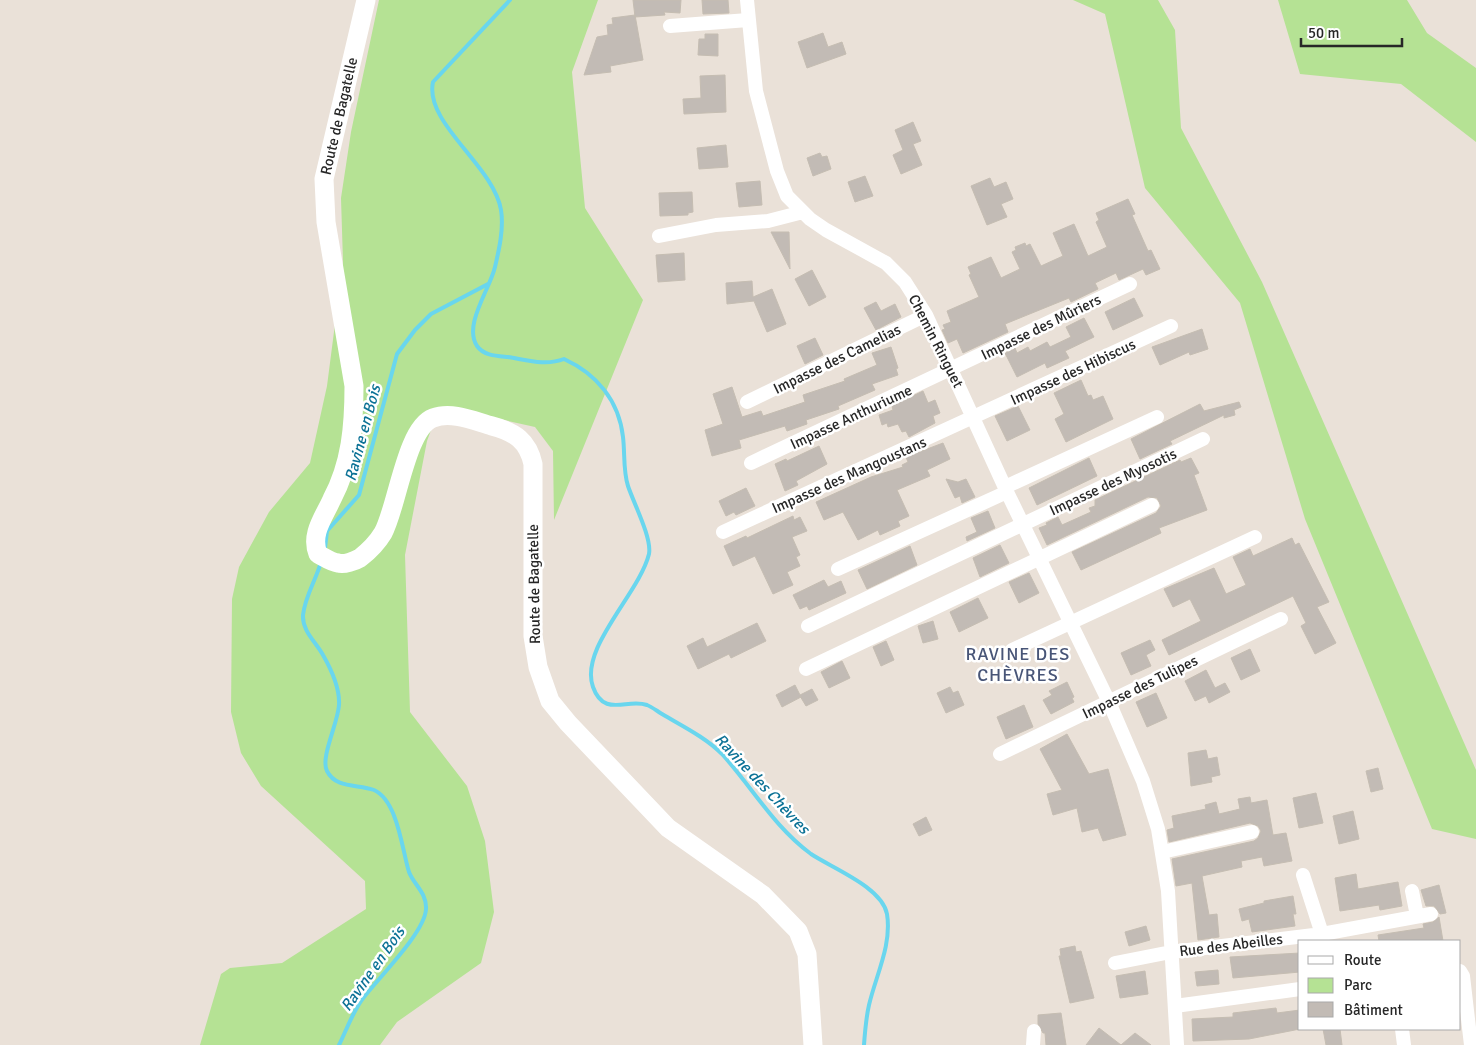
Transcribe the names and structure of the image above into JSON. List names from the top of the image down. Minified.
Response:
{"streets":{"main road":["Route de Bagatelle"],"street":["Impasse des Mûriers","Chemin Ringuet","Impasse des Camelias","Impasse des Hibiscus","Impasse Anthuriume","Impasse des Mangoustans","Impasse des Myosotis","Impasse des Tulipes","Rue des Abeilles"]},"crossings":[["Impasse des Mûriers","Chemin Ringuet"],["Impasse des Mûriers","Impasse Anthuriume"],["Chemin Ringuet","Impasse des Camelias"],["Chemin Ringuet","Impasse des Hibiscus"],["Chemin Ringuet","Impasse Anthuriume"],["Chemin Ringuet","Impasse des Mangoustans"],["Chemin Ringuet","Impasse des Myosotis"],["Chemin Ringuet","Impasse des Tulipes"],["Chemin Ringuet","Rue des Abeilles"],["Impasse des Hibiscus","Impasse des Mangoustans"]],"districts":["RAVINE DES CHÈVRES"],"water":["Ravine en Bois","Ravine des Chèvres"],"legend":["Route","Parc","Bâtiment"],"scale_bar":"50 m"}
